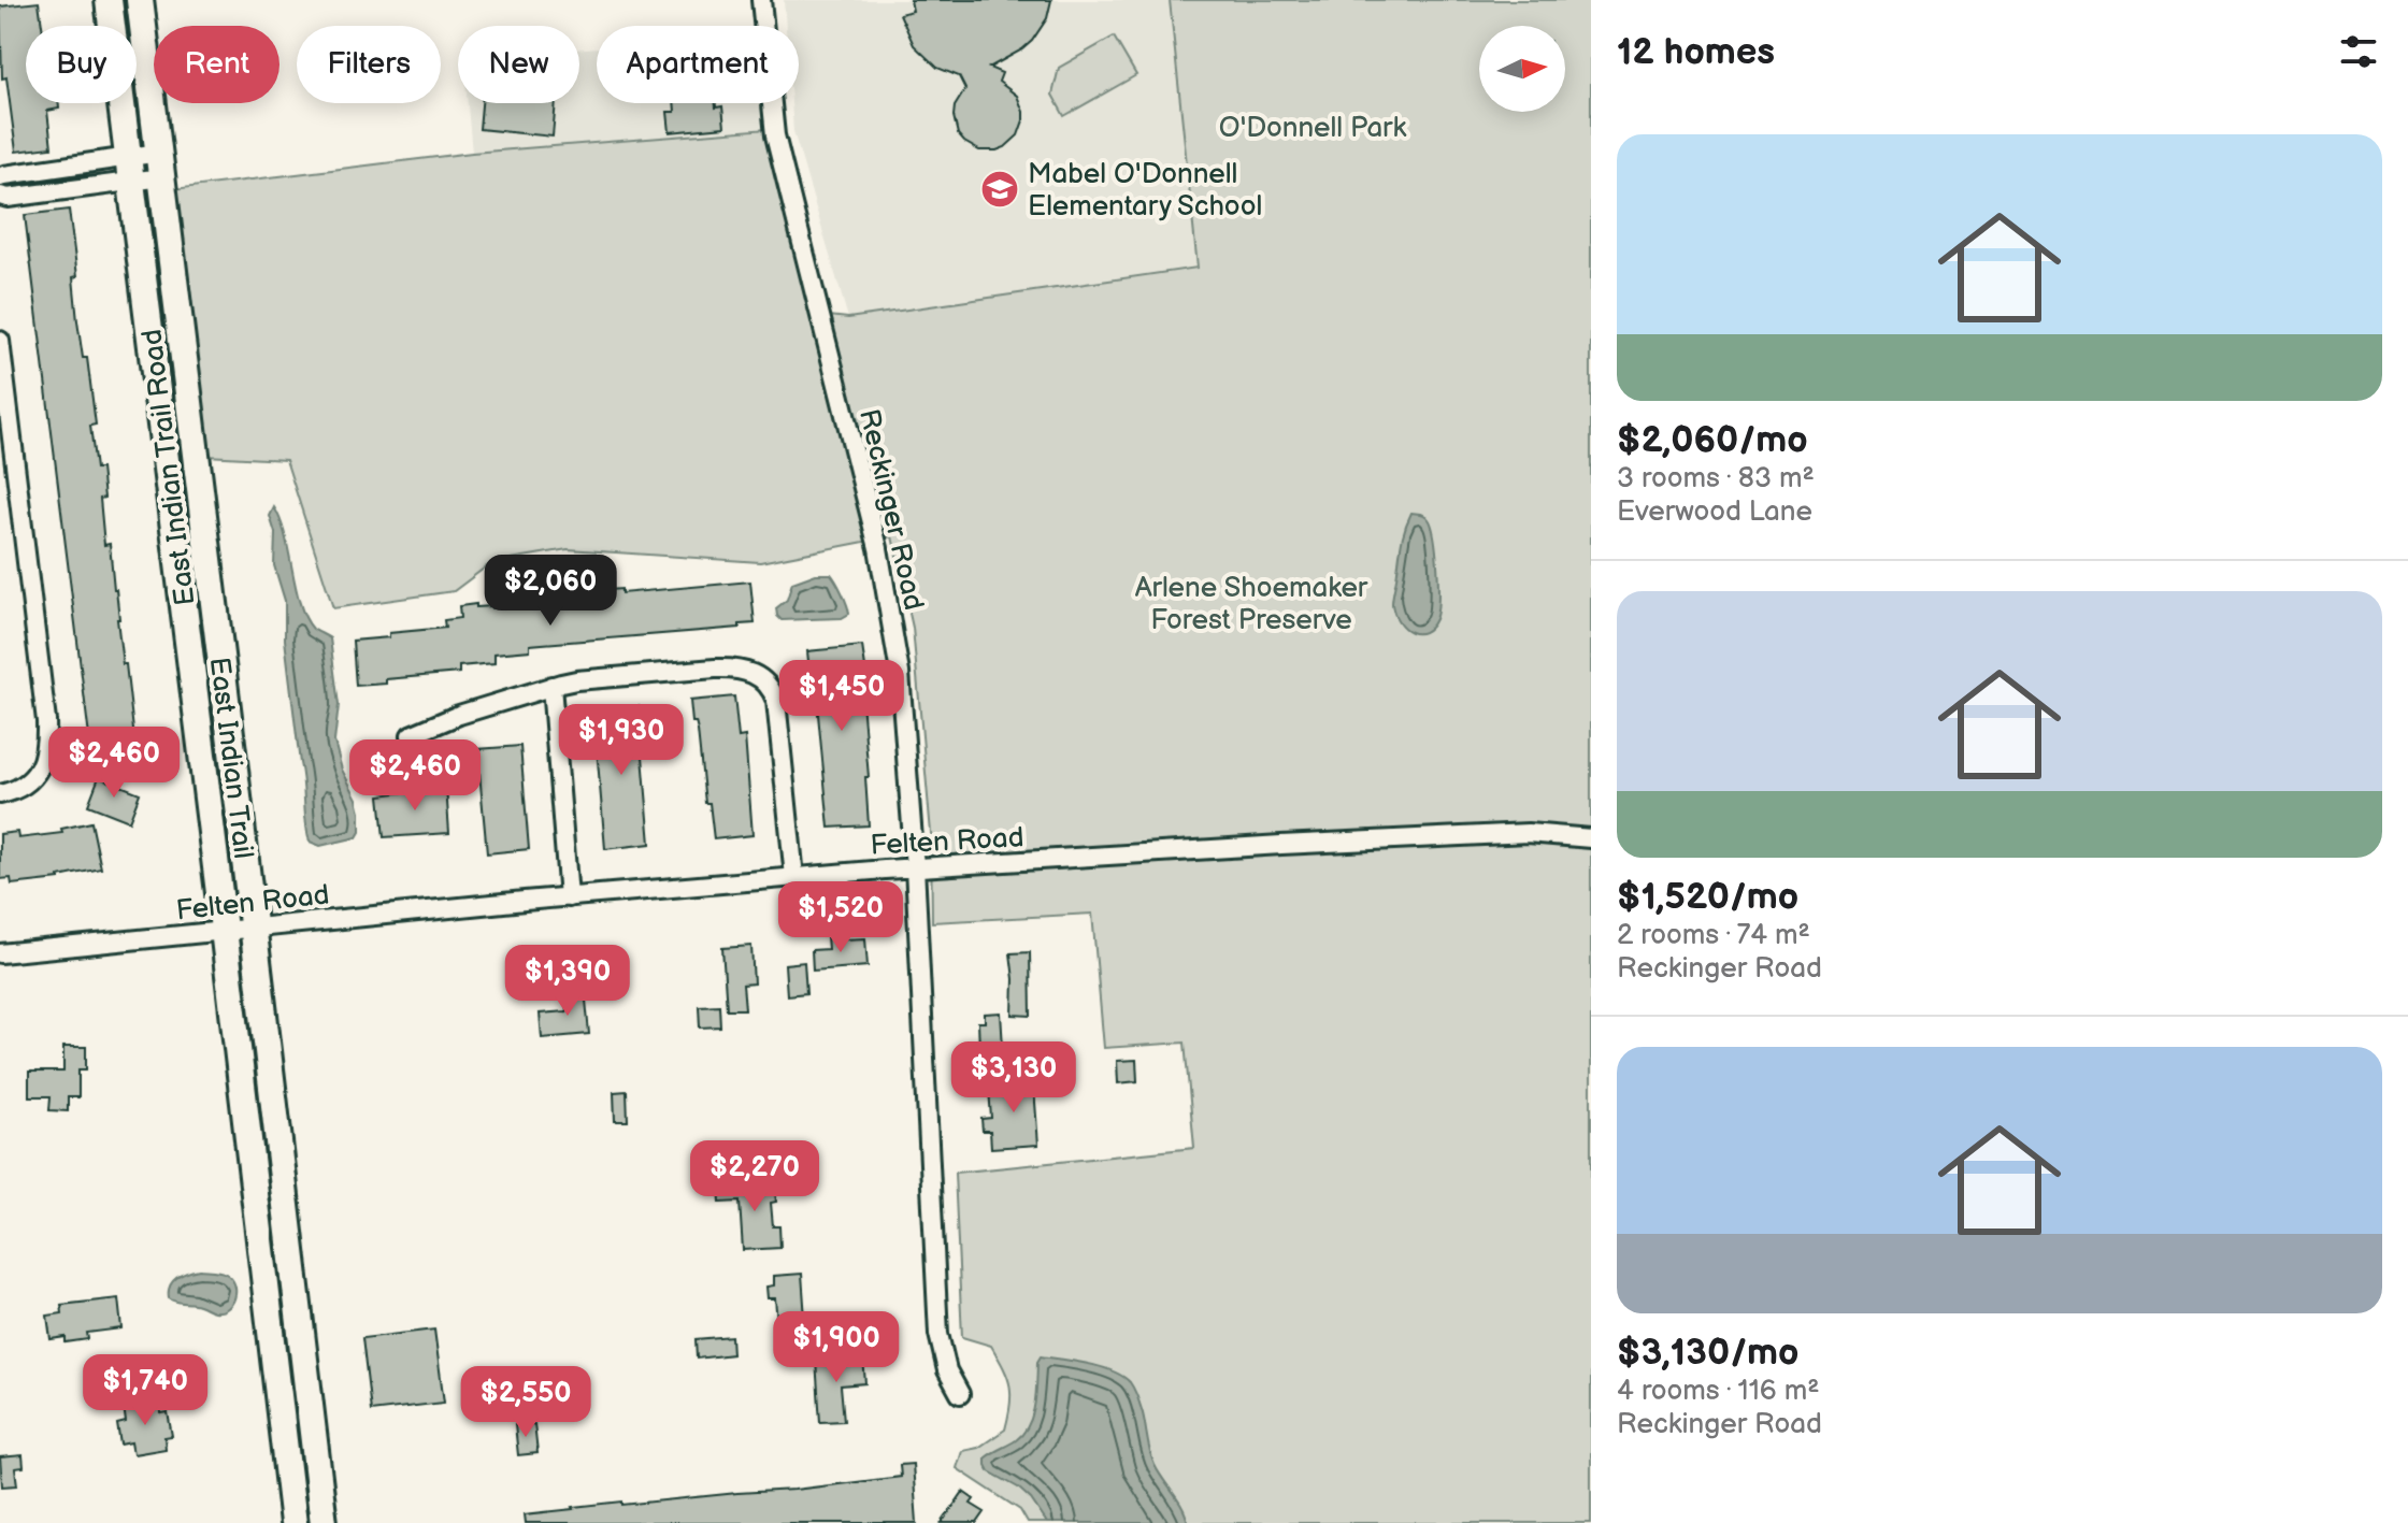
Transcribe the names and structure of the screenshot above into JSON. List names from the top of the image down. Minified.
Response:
{"streets":{"main road":["East Indian Trail Road","East Indian Trail"],"street":["Reckinger Road","Felten Road"]},"crossings":[["East Indian Trail Road","Felten Road"],["Reckinger Road","Felten Road"],["East Indian Trail","Felten Road"]],"parks":["O'Donnell Park","Arlene Shoemaker Forest Preserve"],"places":{"school or university":["Mabel O'Donnell Elementary School"]},"north":"right","page":{"heading":"12 homes","chip":["Buy","Rent","Filters","New","Apartment"],"list":[{"name":"$2,060/mo","note":"3 rooms · 83 m² · Everwood Lane"},{"name":"$1,520/mo","note":"2 rooms · 74 m² · Reckinger Road"},{"name":"$3,130/mo","note":"4 rooms · 116 m² · Reckinger Road"}],"price":["$2,060","$1,450","$1,930","$2,460","$2,460","$1,520","$1,390","$3,130","$2,270","$1,900","$1,740","$2,550"]}}
